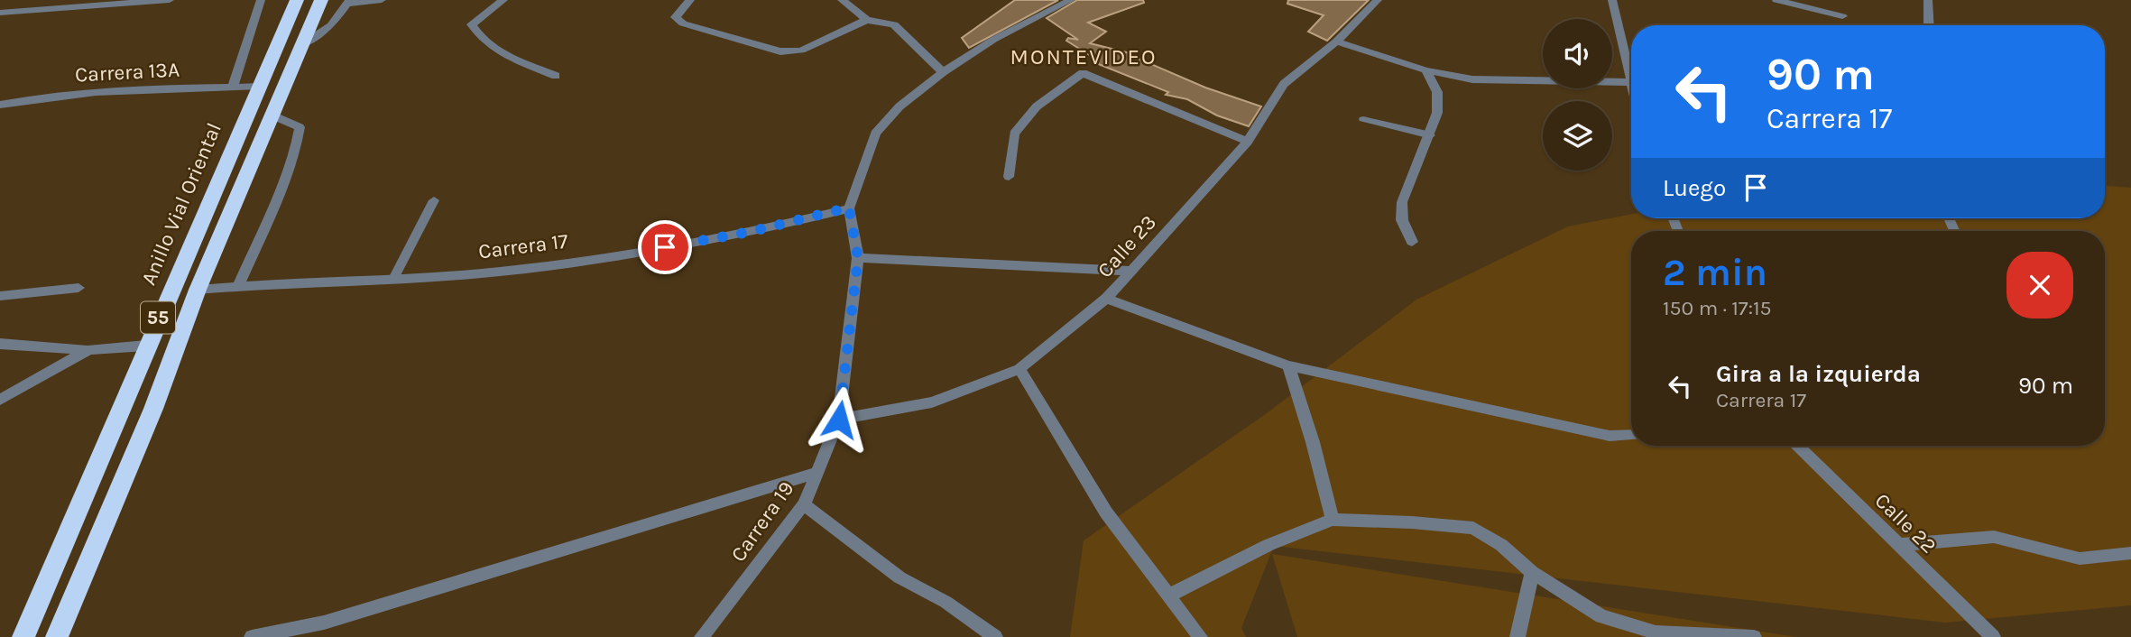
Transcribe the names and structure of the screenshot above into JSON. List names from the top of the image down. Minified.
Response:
{"streets":{"highway":["Anillo Vial Oriental","55"],"street":["Carrera 13A","Carrera 17","Calle 23","Carrera 19","Calle 22"]},"crossings":[["Carrera 13A","Anillo Vial Oriental"],["Carrera 17","55"],["Calle 23","Carrera 19"]],"districts":["MONTEVIDEO"],"page":{"turn":["90 m","Carrera 17"],"then":"Luego","heading":["2 min","150 m · 17:15"],"list":[{"name":"Gira a la izquierda","note":"Carrera 17","value":"90 m"}]}}
